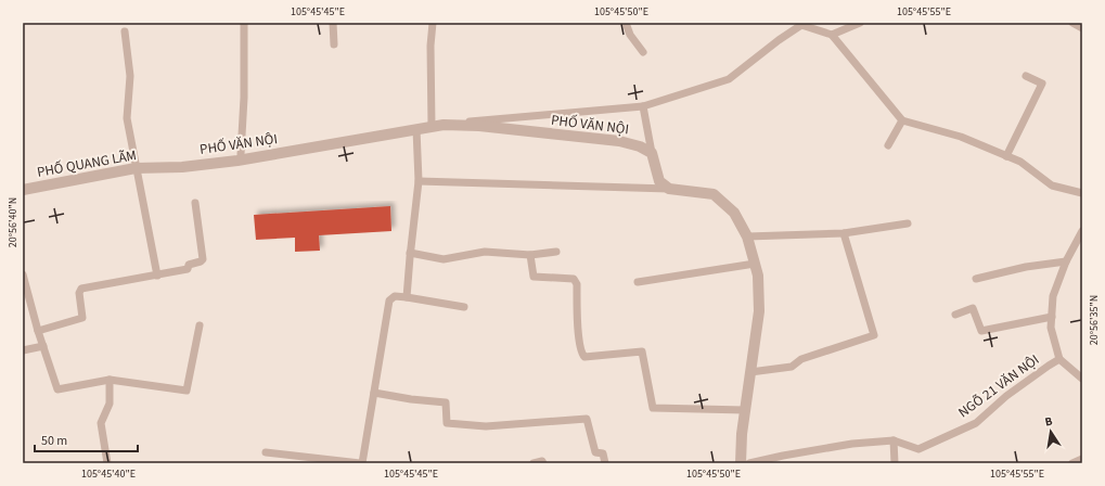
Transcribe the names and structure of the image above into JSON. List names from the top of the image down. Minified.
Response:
{"streets":{"street":["PHỐ VĂN NỘI","PHỐ QUANG LÃM"],"lane":["NGÕ 21 VĂN NỘI"]},"crossings":[["PHỐ VĂN NỘI","PHỐ QUANG LÃM"]],"scale_bar":"50 m","north":"top","coordinates":["105°45'45\"E","105°45'50\"E","105°45'55\"E","20°56'40\"N","20°56'35\"N","105°45'40\"E"]}
